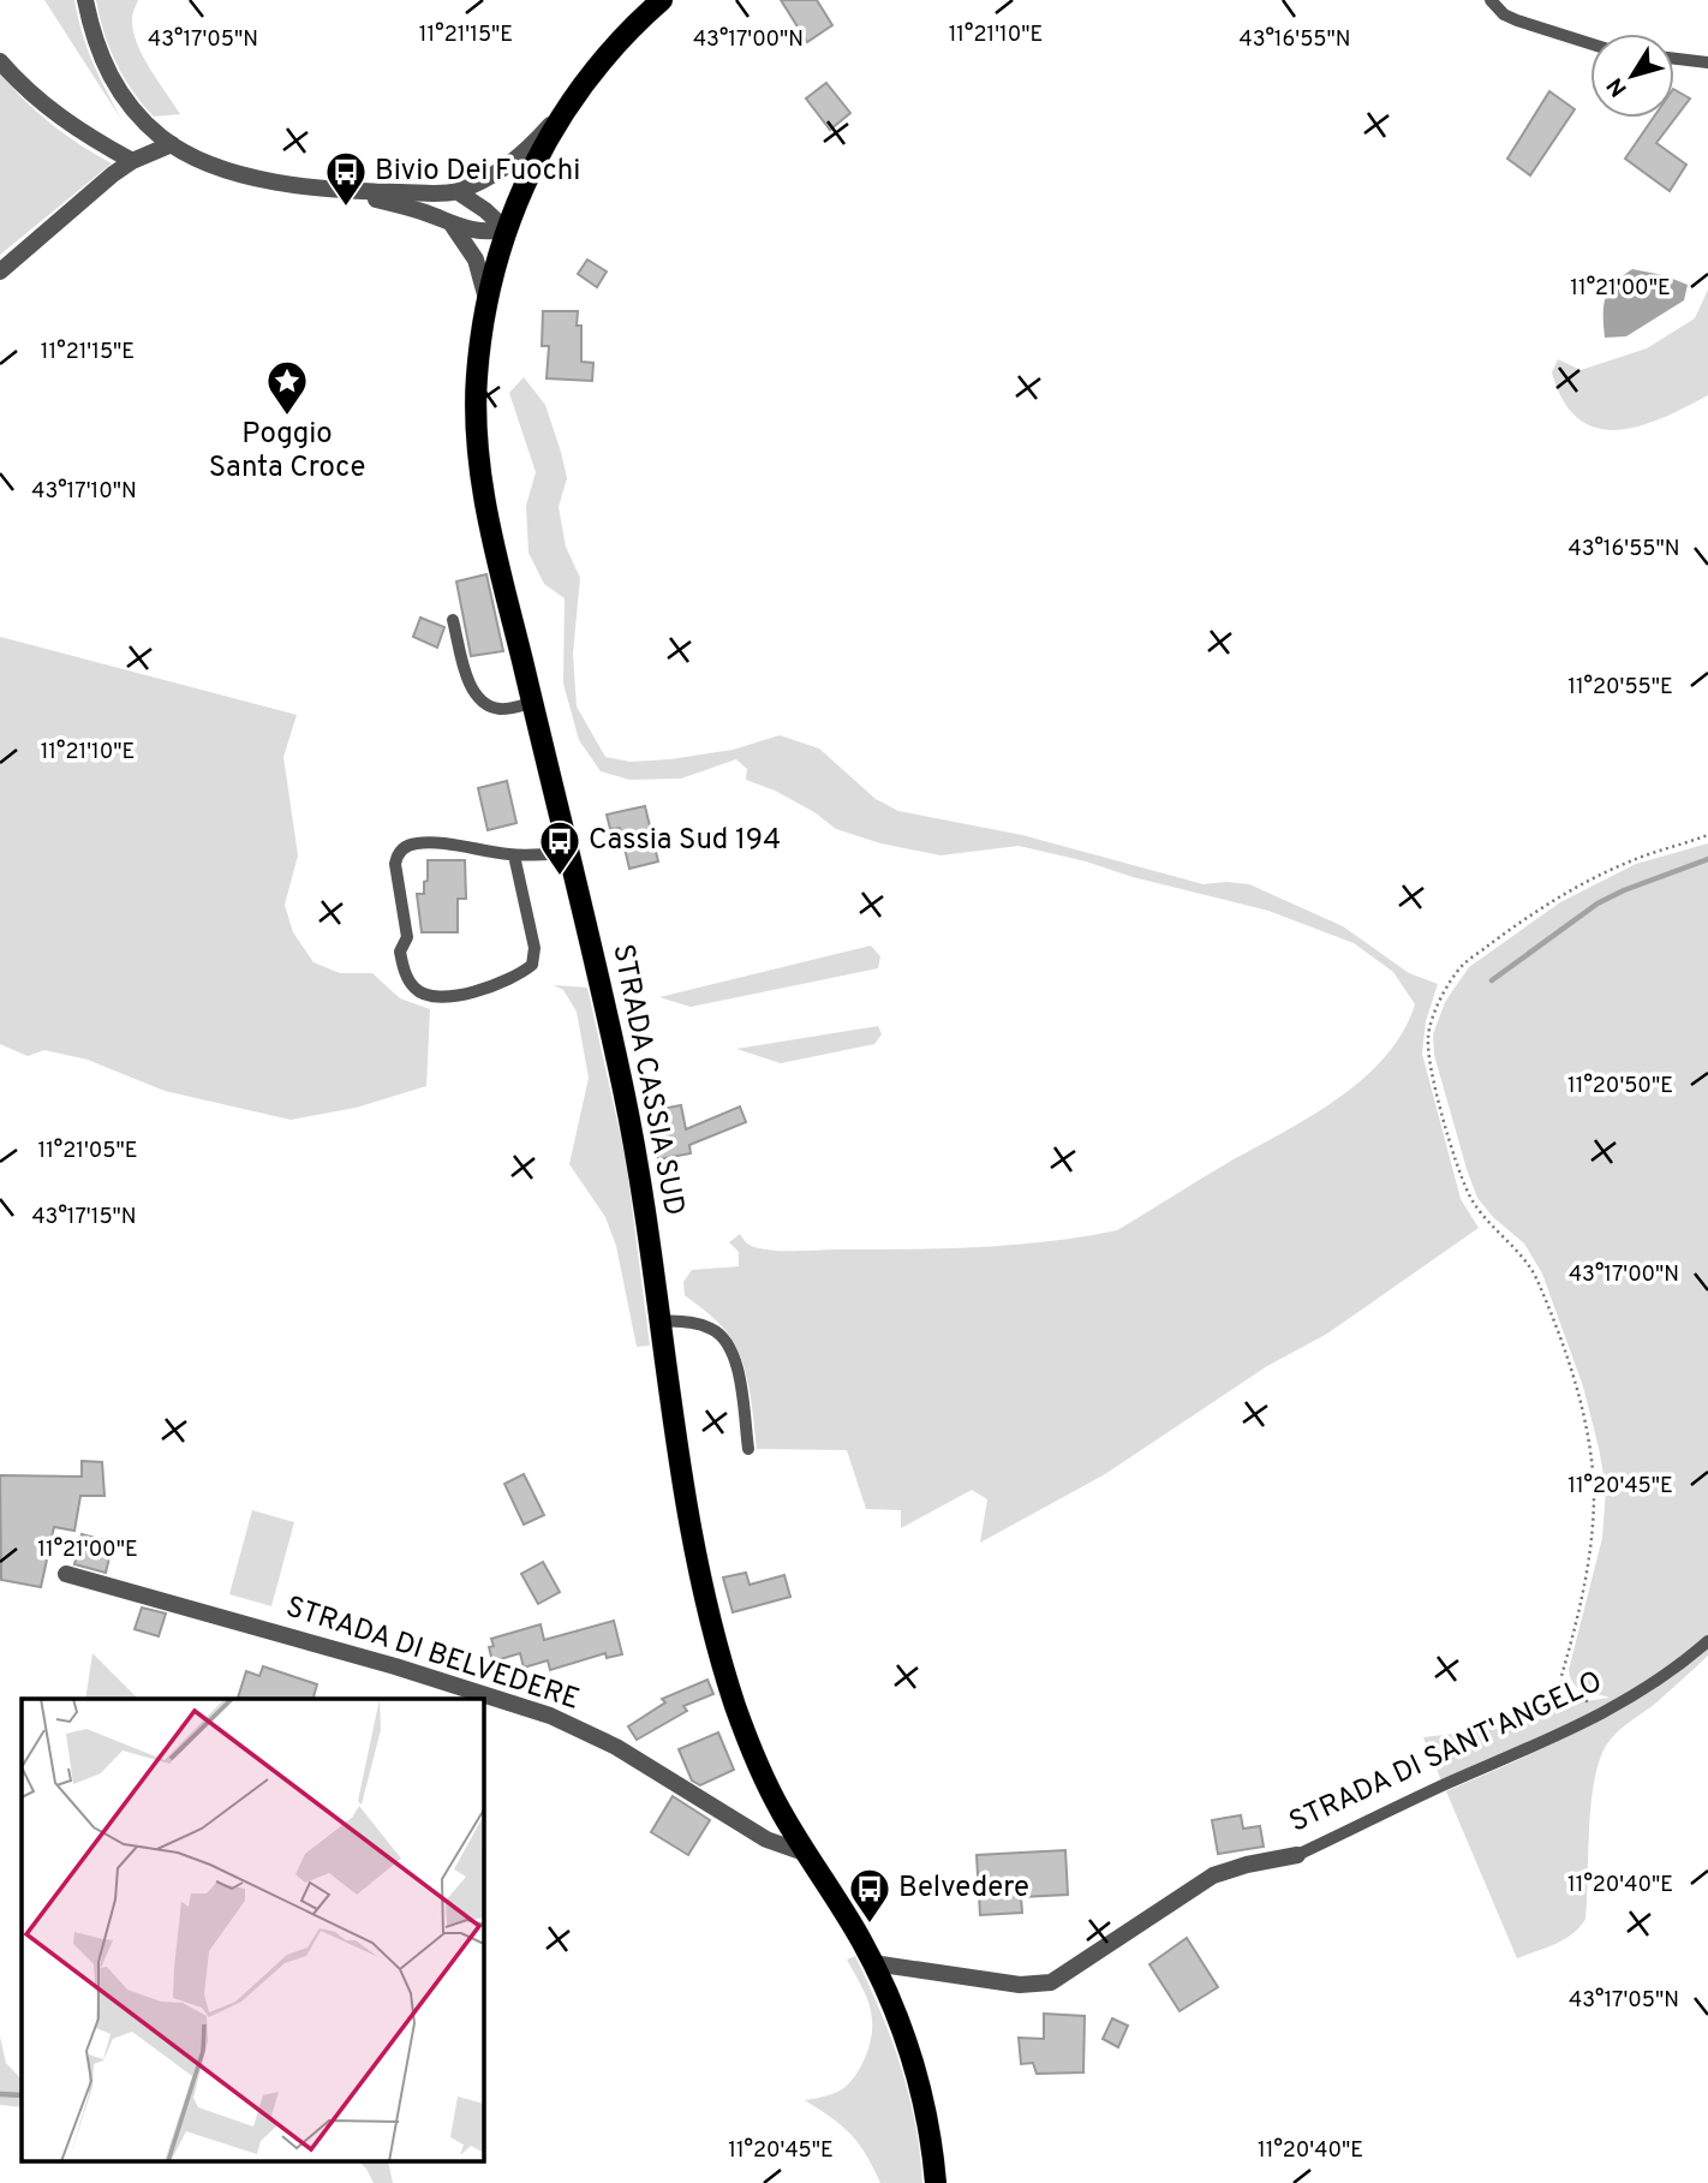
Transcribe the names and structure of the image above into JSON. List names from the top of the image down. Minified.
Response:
{"streets":{"main road":["STRADA CASSIA SUD"],"street":["STRADA DI BELVEDERE","STRADA DI SANT'ANGELO"]},"crossings":[["STRADA CASSIA SUD","STRADA DI BELVEDERE"],["STRADA CASSIA SUD","STRADA DI SANT'ANGELO"]],"places":{"bus stop":["Bivio Dei Fuochi","Cassia Sud 194","Belvedere"],"place":["Poggio Santa Croce"]},"north":"bottom left","coordinates":["11°21'15\"E","11°21'10\"E","43°17'05\"N","43°17'00\"N","43°16'55\"N","11°21'00\"E","43°17'10\"N","11°20'55\"E","11°20'50\"E","11°21'05\"E","43°17'15\"N","11°20'45\"E","11°20'40\"E"]}
